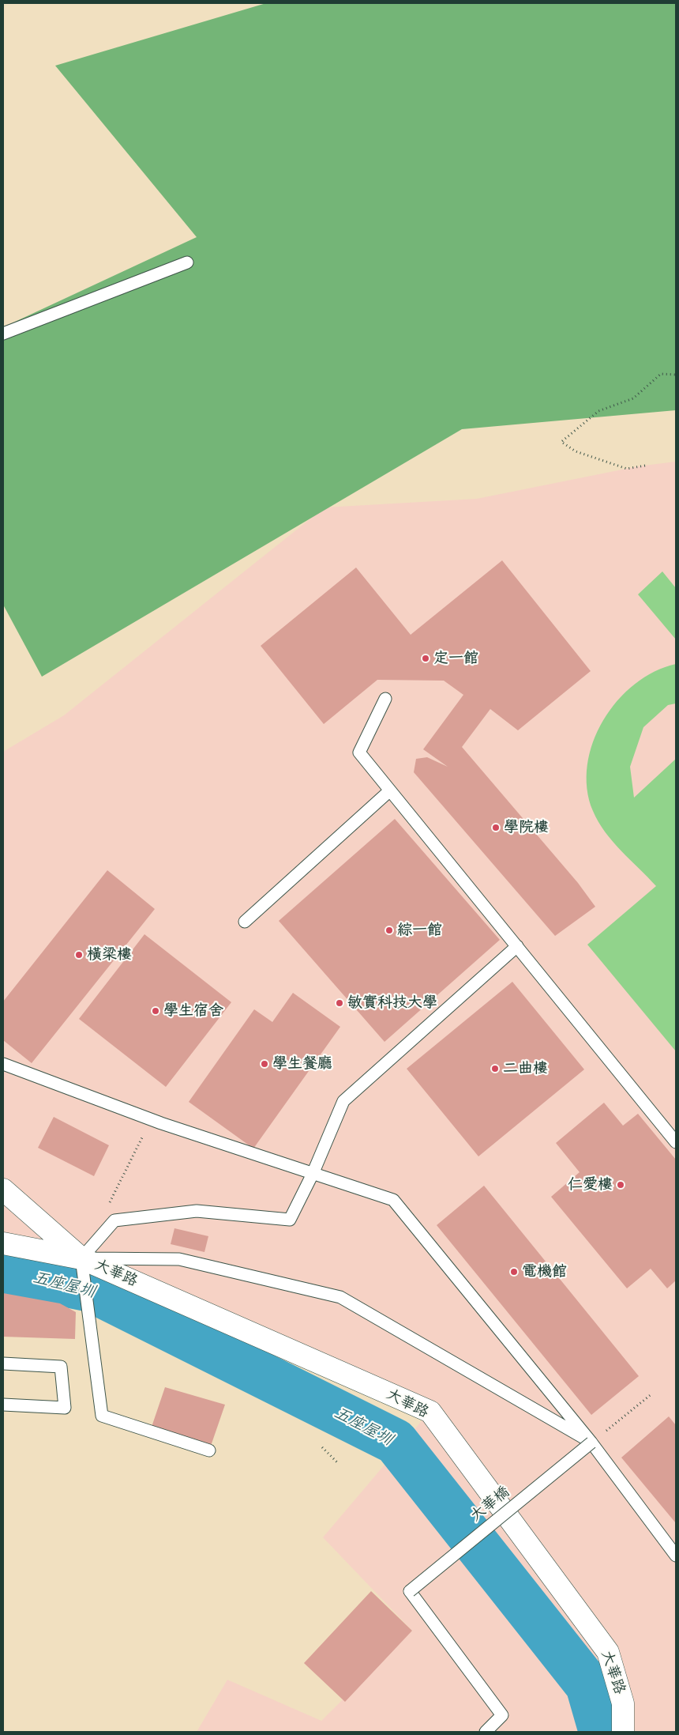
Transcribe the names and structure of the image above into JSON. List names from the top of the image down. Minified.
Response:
{"streets":{"street":["大華路"],"lane":["大華橋"]},"water":["五座屋圳"],"places":["定一館","學院樓","綜一館","橫梁樓","敏實科技大學","學生宿舍","學生餐廳","二曲樓","仁愛樓","電機館"]}
